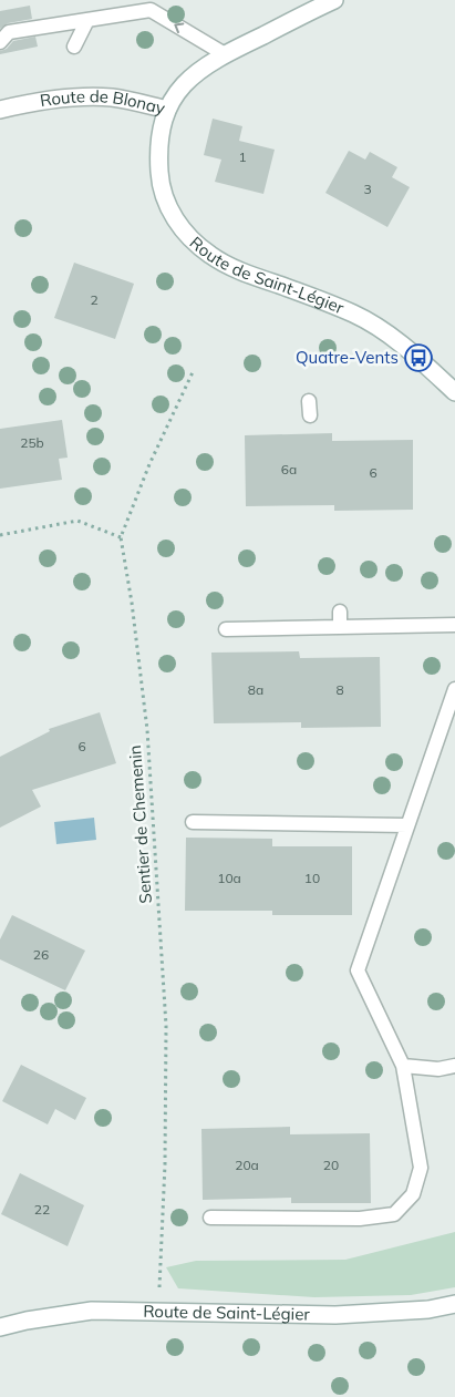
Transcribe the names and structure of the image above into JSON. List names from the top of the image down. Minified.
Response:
{"streets":{"main road":["Route de Blonay","Route de Saint-Légier"],"path":["Sentier de Chemenin"]},"crossings":[["Route de Blonay","Route de Saint-Légier"]],"places":{"bus stop":["Quatre-Vents"]},"house_numbers":["1","3","2","25b","6a","6","8a","8","6","10a","10","26","20a","20","22"]}
